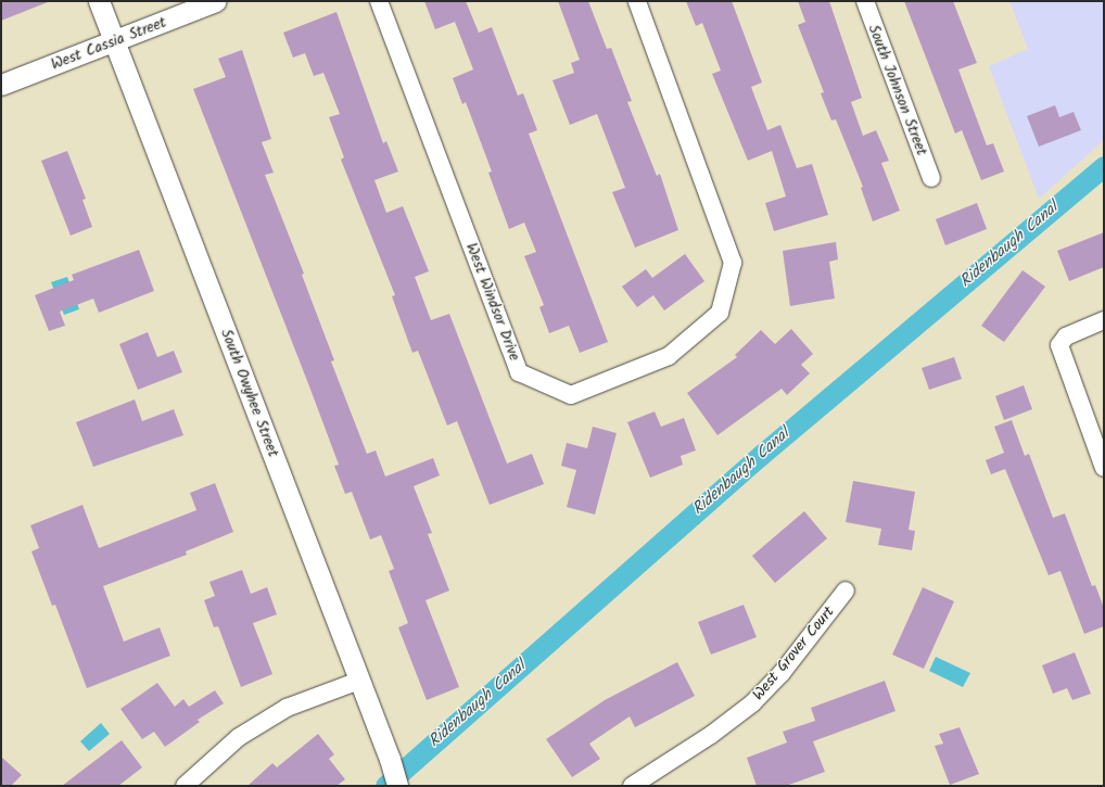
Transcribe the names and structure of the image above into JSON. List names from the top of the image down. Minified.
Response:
{"streets":{"street":["West Cassia Street","South Johnson Street","West Windsor Drive","South Owyhee Street","West Grover Court"]},"crossings":[["West Cassia Street","South Owyhee Street"]],"water":["Ridenbaugh Canal"]}
